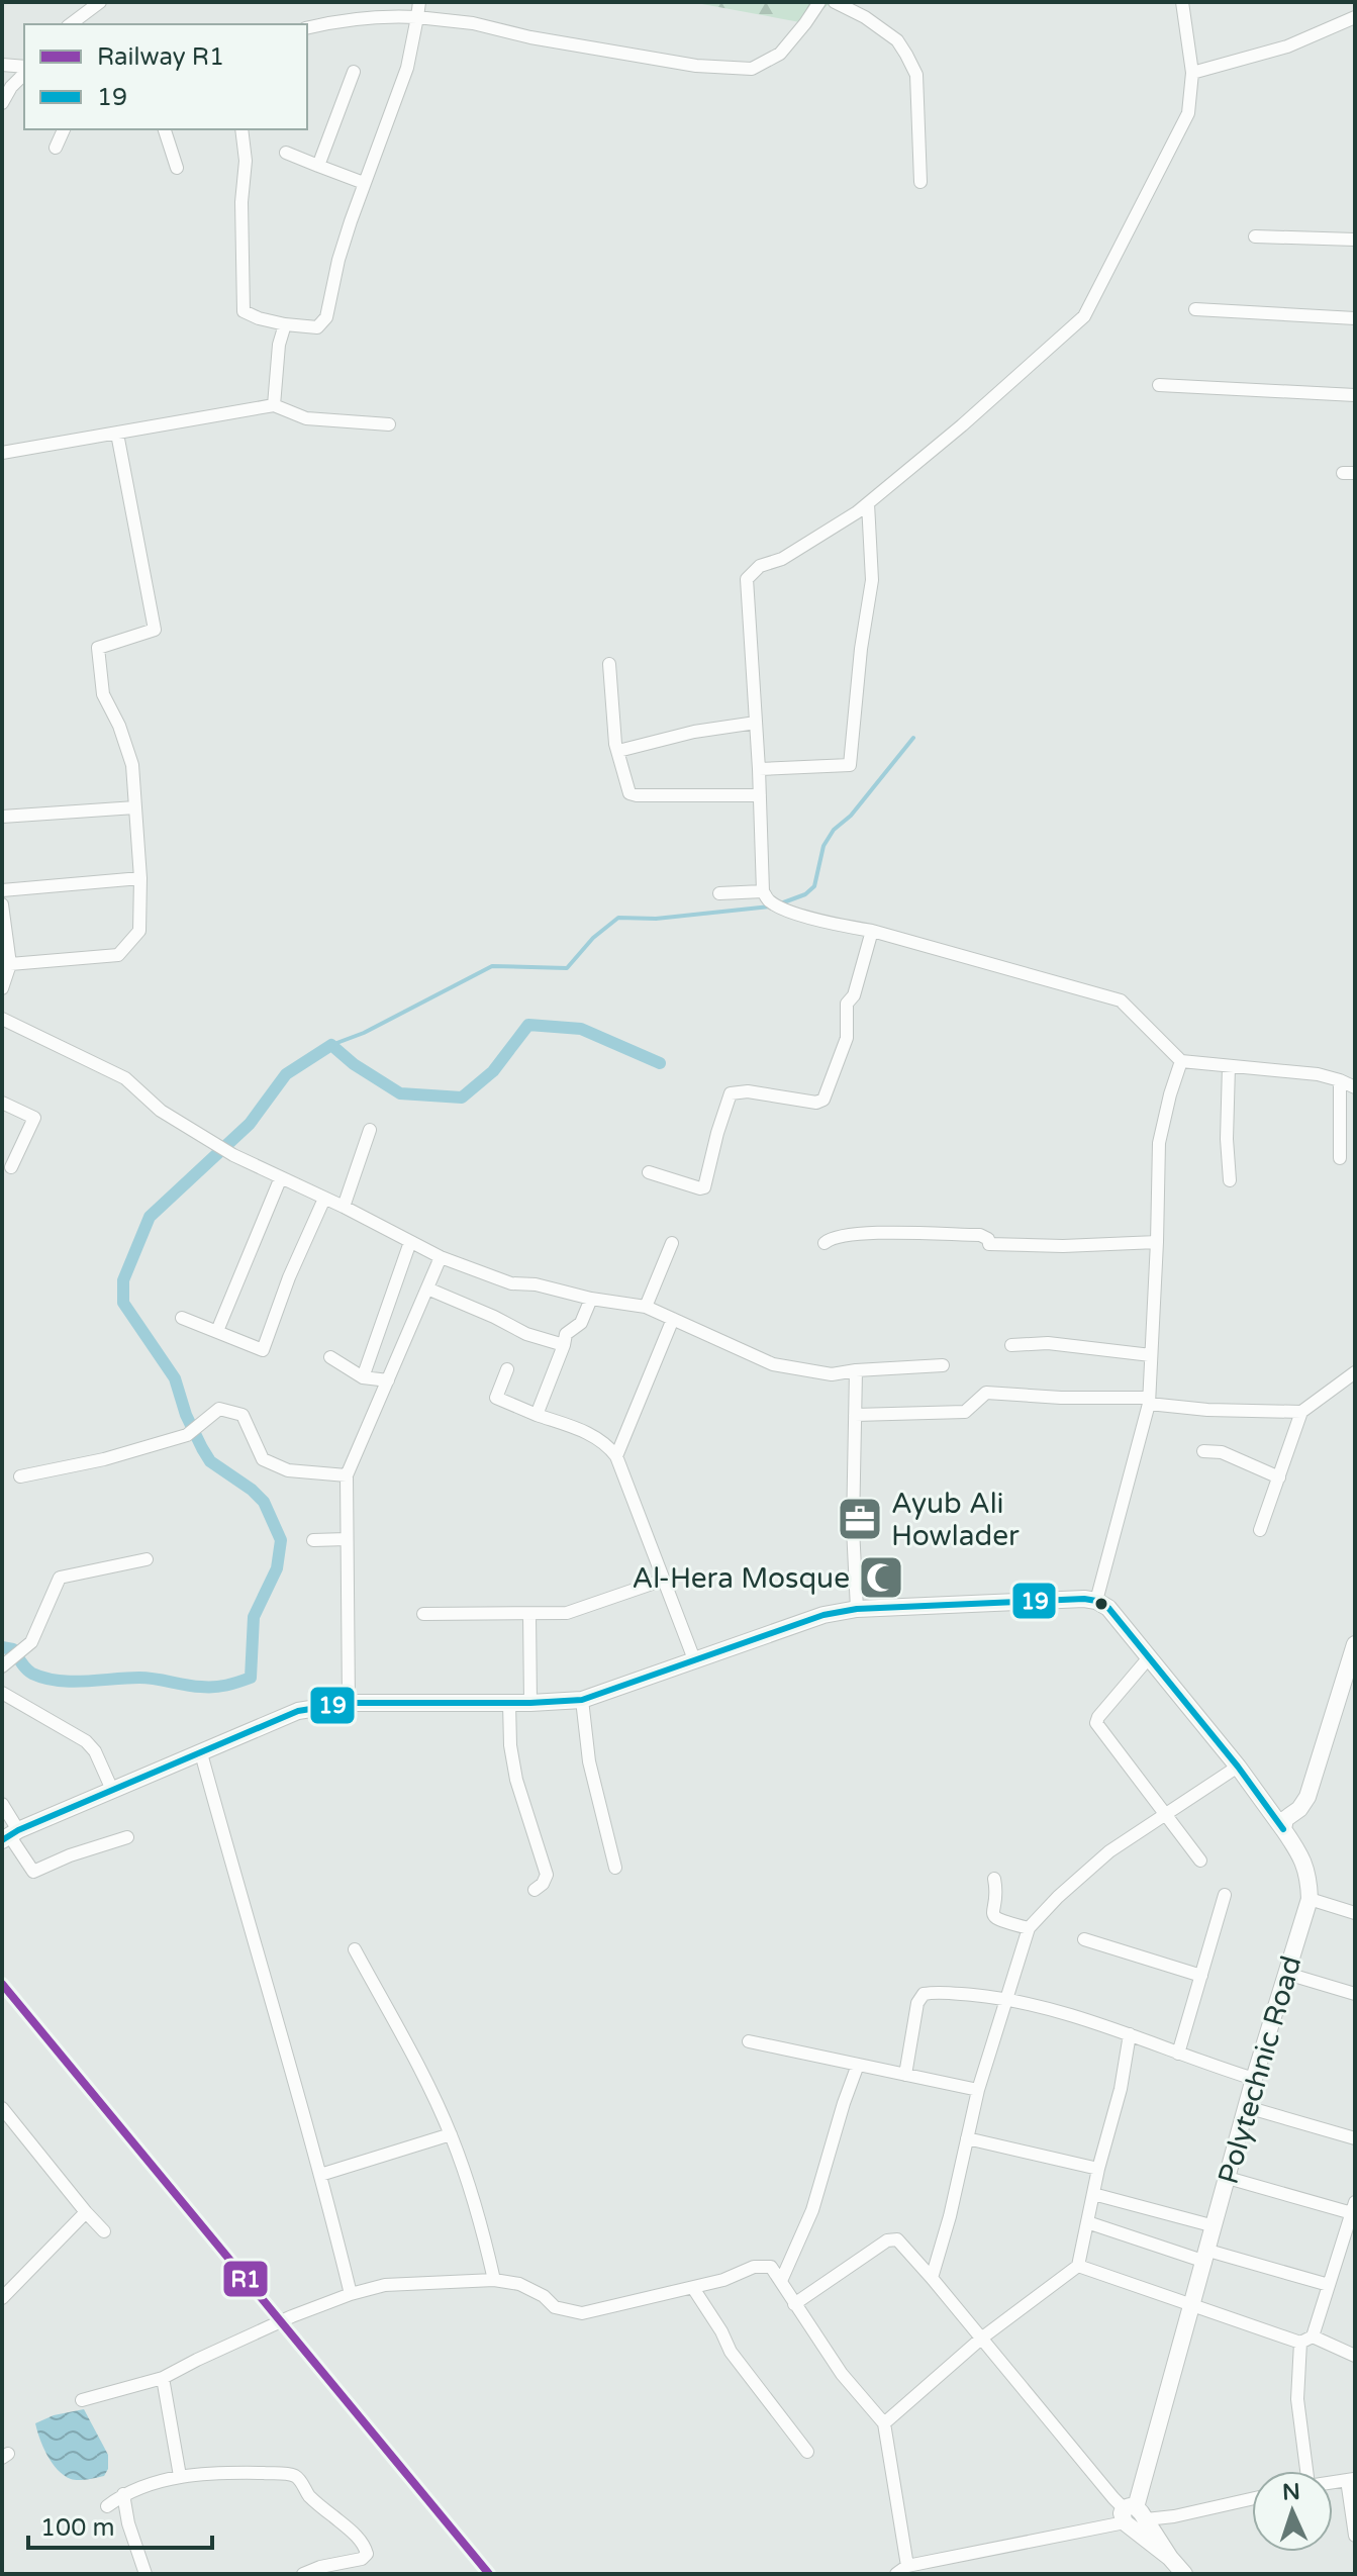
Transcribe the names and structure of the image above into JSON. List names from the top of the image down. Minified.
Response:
{"streets":{"street":["Polytechnic Road"]},"places":{"office":["Ayub Ali Howlader"],"mosque":["Al-Hera Mosque"]},"lines":["transit line 19","rail line R1"],"legend":["Railway R1","19"],"scale_bar":"100 m","north":"top"}
